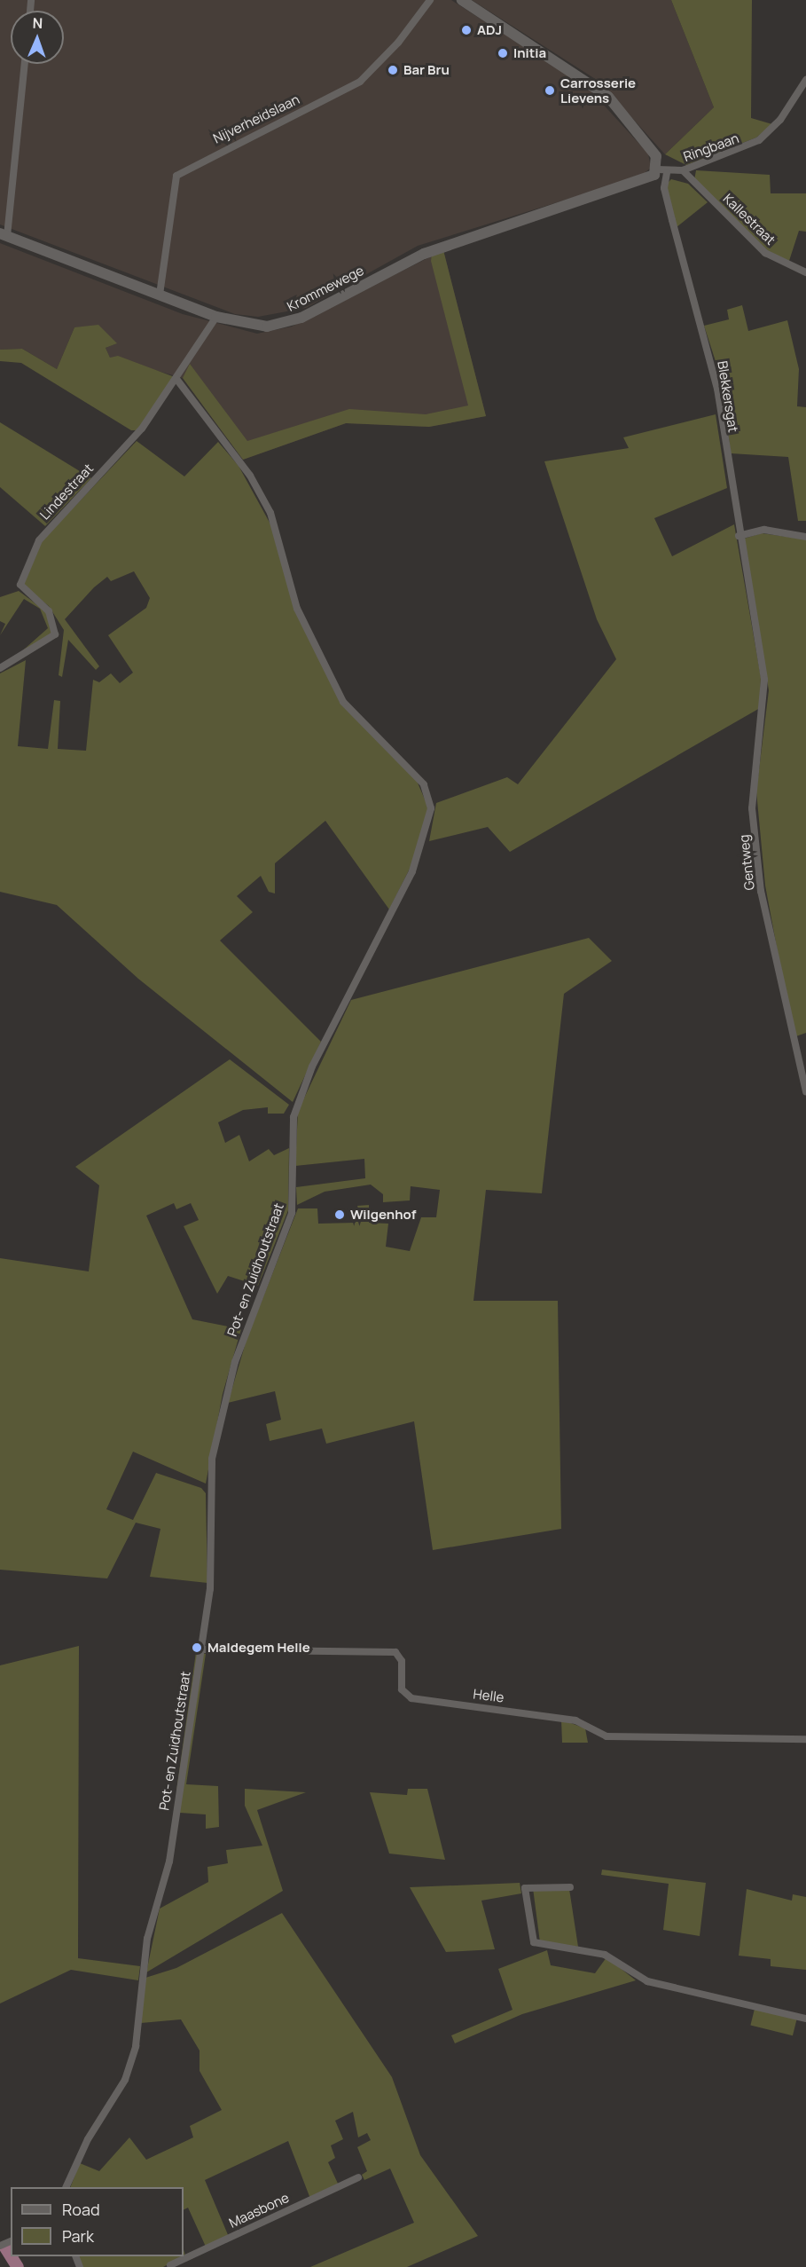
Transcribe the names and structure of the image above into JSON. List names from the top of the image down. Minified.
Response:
{"streets":{"street":["Nijverheidslaan","Ringbaan","Kallestraat","Krommewege","Blekkersgat","Lindestraat","Gentweg","Pot- en Zuidhoutstraat","Helle","Maasbone"]},"crossings":[["Nijverheidslaan","Krommewege"],["Ringbaan","Kallestraat"],["Ringbaan","Krommewege"],["Ringbaan","Blekkersgat"],["Krommewege","Blekkersgat"],["Krommewege","Lindestraat"],["Blekkersgat","Gentweg"],["Lindestraat","Pot- en Zuidhoutstraat"],["Pot- en Zuidhoutstraat","Helle"]],"places":["ADJ","Initia","Bar Bru","Carrosserie Lievens","Wilgenhof","Maldegem Helle"],"legend":["Road","Park"],"north":"top"}
